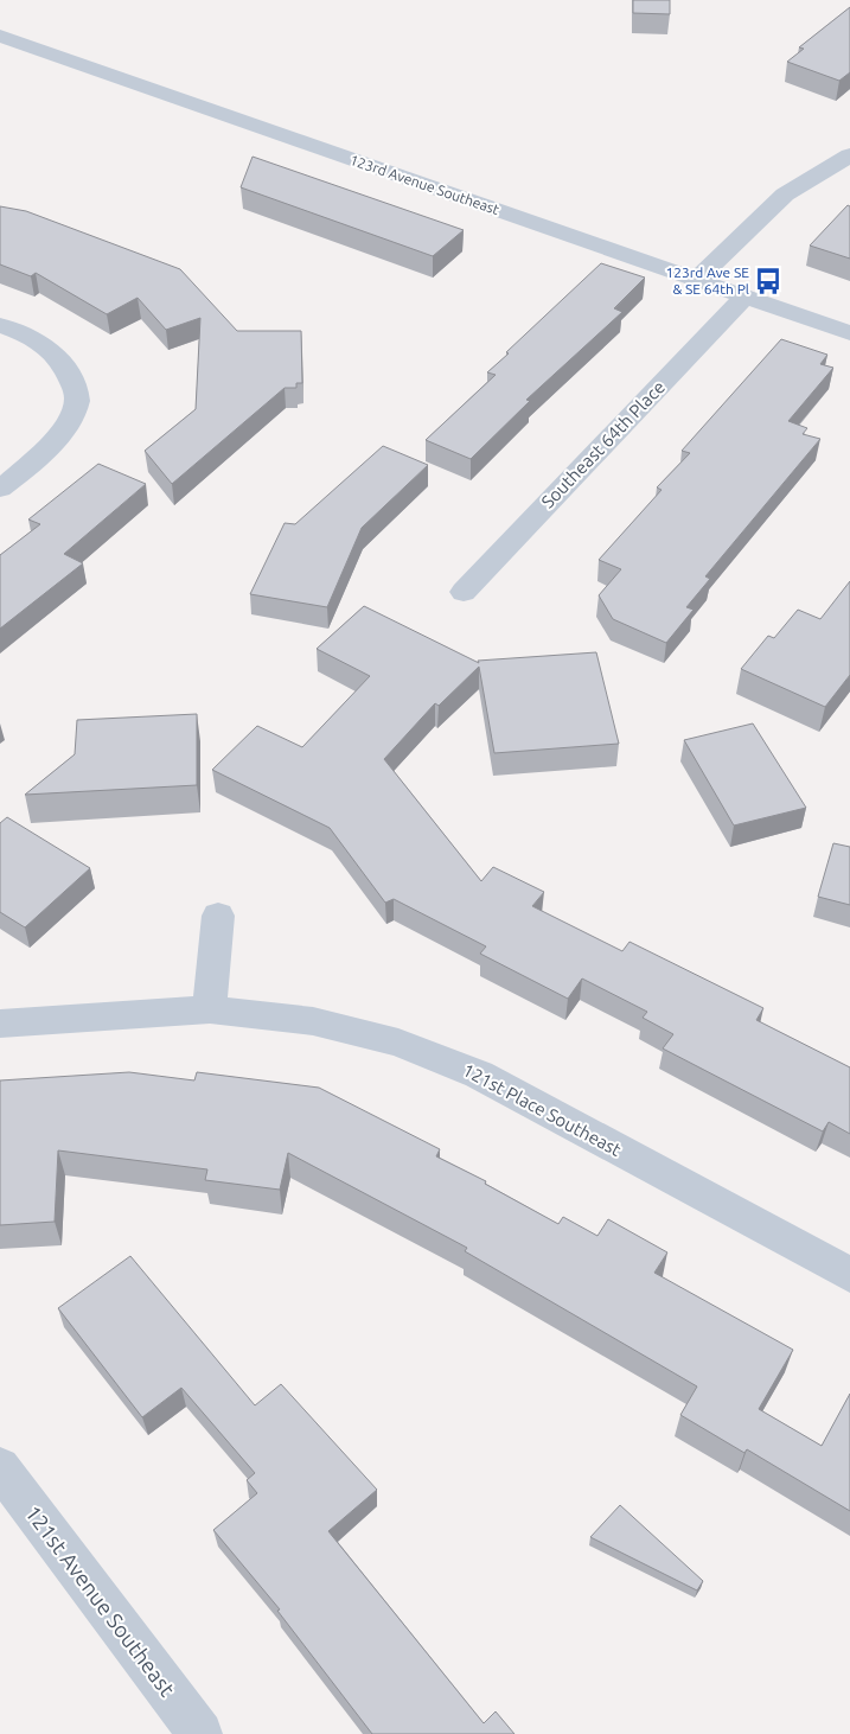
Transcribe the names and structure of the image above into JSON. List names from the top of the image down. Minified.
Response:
{"streets":{"street":["123rd Avenue Southeast","Southeast 64th Place","121st Place Southeast","121st Avenue Southeast"]},"crossings":[["123rd Avenue Southeast","Southeast 64th Place"]],"places":{"bus stop":["123rd Ave SE & SE 64th Pl"]}}
